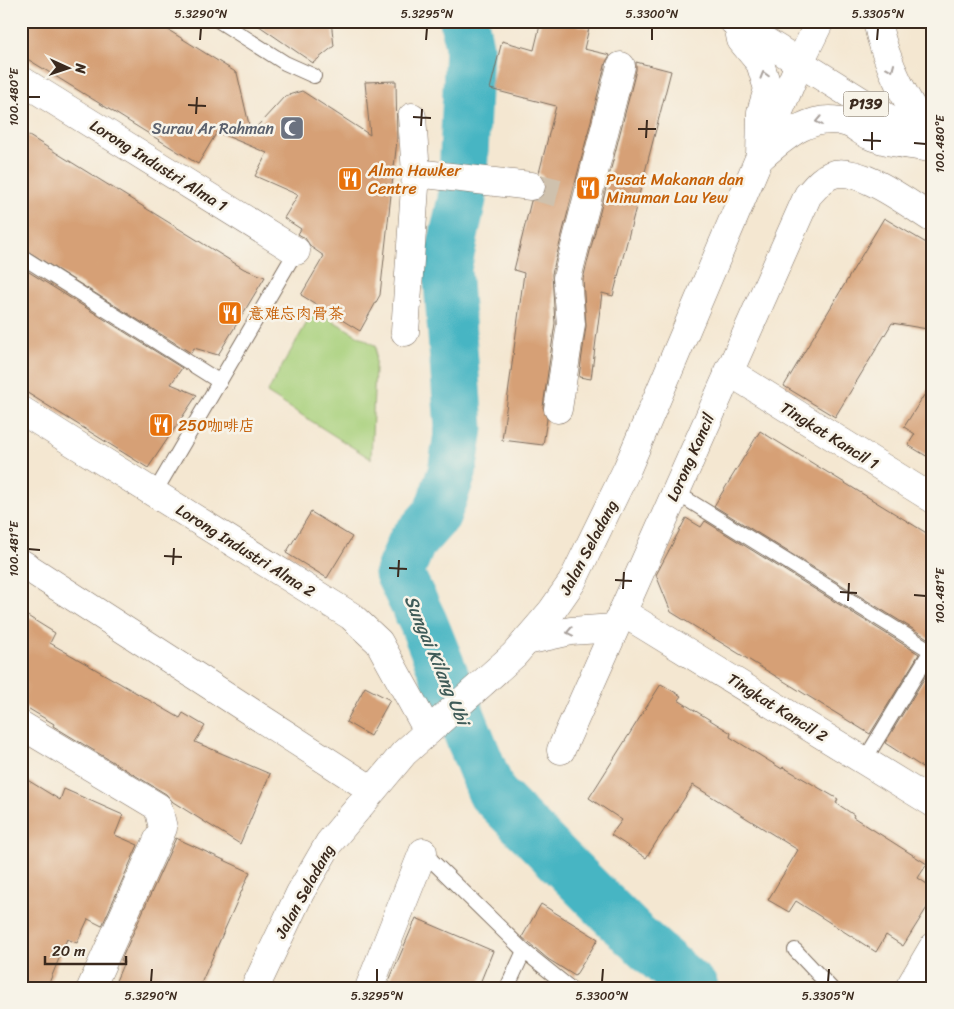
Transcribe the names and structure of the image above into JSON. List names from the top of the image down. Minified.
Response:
{"streets":{"street":["P139","Lorong Industri Alma 1","Tingkat Kancil 1","Lorong Kancil","Jalan Seladang","Lorong Industri Alma 2","Tingkat Kancil 2"]},"crossings":[["P139","Jalan Seladang"],["Tingkat Kancil 1","Lorong Kancil"],["Lorong Kancil","Tingkat Kancil 2"],["Jalan Seladang","Lorong Industri Alma 2"]],"water":["Sungai Kilang Ubi"],"places":{"mosque":["Surau Ar Rahman"],"restaurant":["Alma Hawker Centre","Pusat Makanan dan Minuman Lau Yew","意难忘肉骨茶","250咖啡店"]},"scale_bar":"20 m","north":"right","coordinates":["5.3290°N","5.3295°N","5.3300°N","5.3305°N","100.480°E","100.481°E"]}
